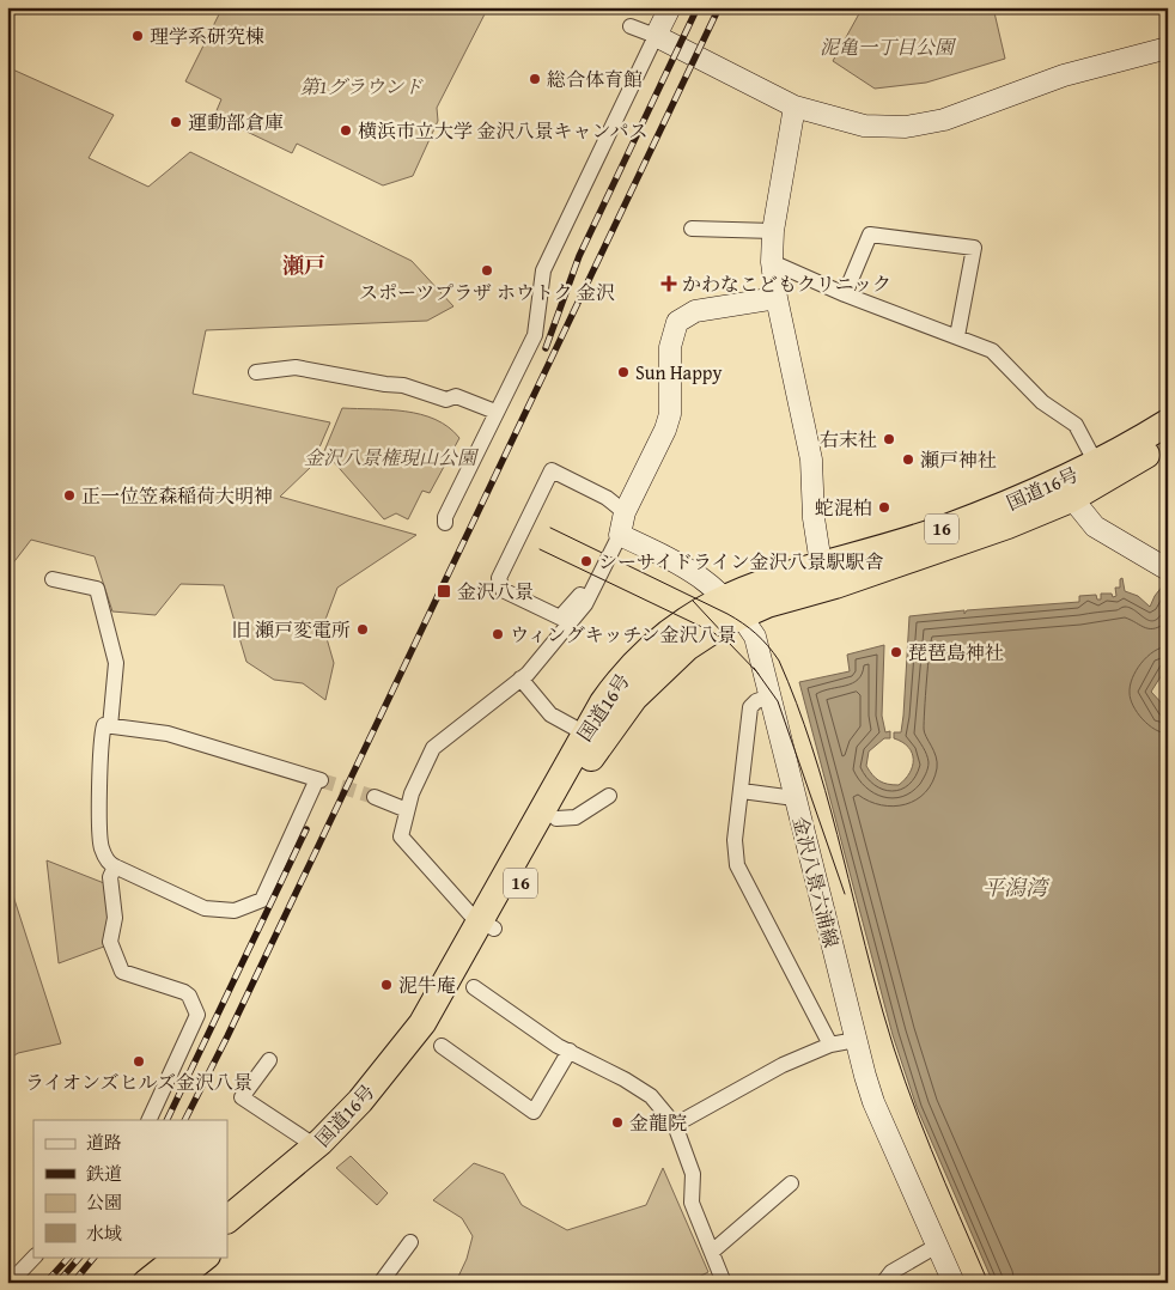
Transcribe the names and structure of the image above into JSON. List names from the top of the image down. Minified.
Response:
{"streets":{"highway":["国道16号","16"],"street":["金沢八景六浦線"]},"crossings":[["国道16号","金沢八景六浦線"]],"districts":["瀬戸"],"water":["平潟湾"],"parks":["泥亀一丁目公園","第1グラウンド","金沢八景権現山公園"],"places":{"other":["理学系研究棟","総合体育館","運動部倉庫","横浜市立大学 金沢八景キャンパス","スポーツプラザ ホウトク 金沢","Sun Happy","右末社","瀬戸神社","正一位笠森稲荷大明神","蛇混柏","シーサイドライン金沢八景駅駅舎","旧 瀬戸変電所","ウィングキッチン金沢八景","琵琶島神社","泥牛庵","ライオンズヒルズ金沢八景","金龍院"],"health":["かわなこどもクリニック"],"transit":["金沢八景"]},"legend":["道路","鉄道","公園","水域"]}
